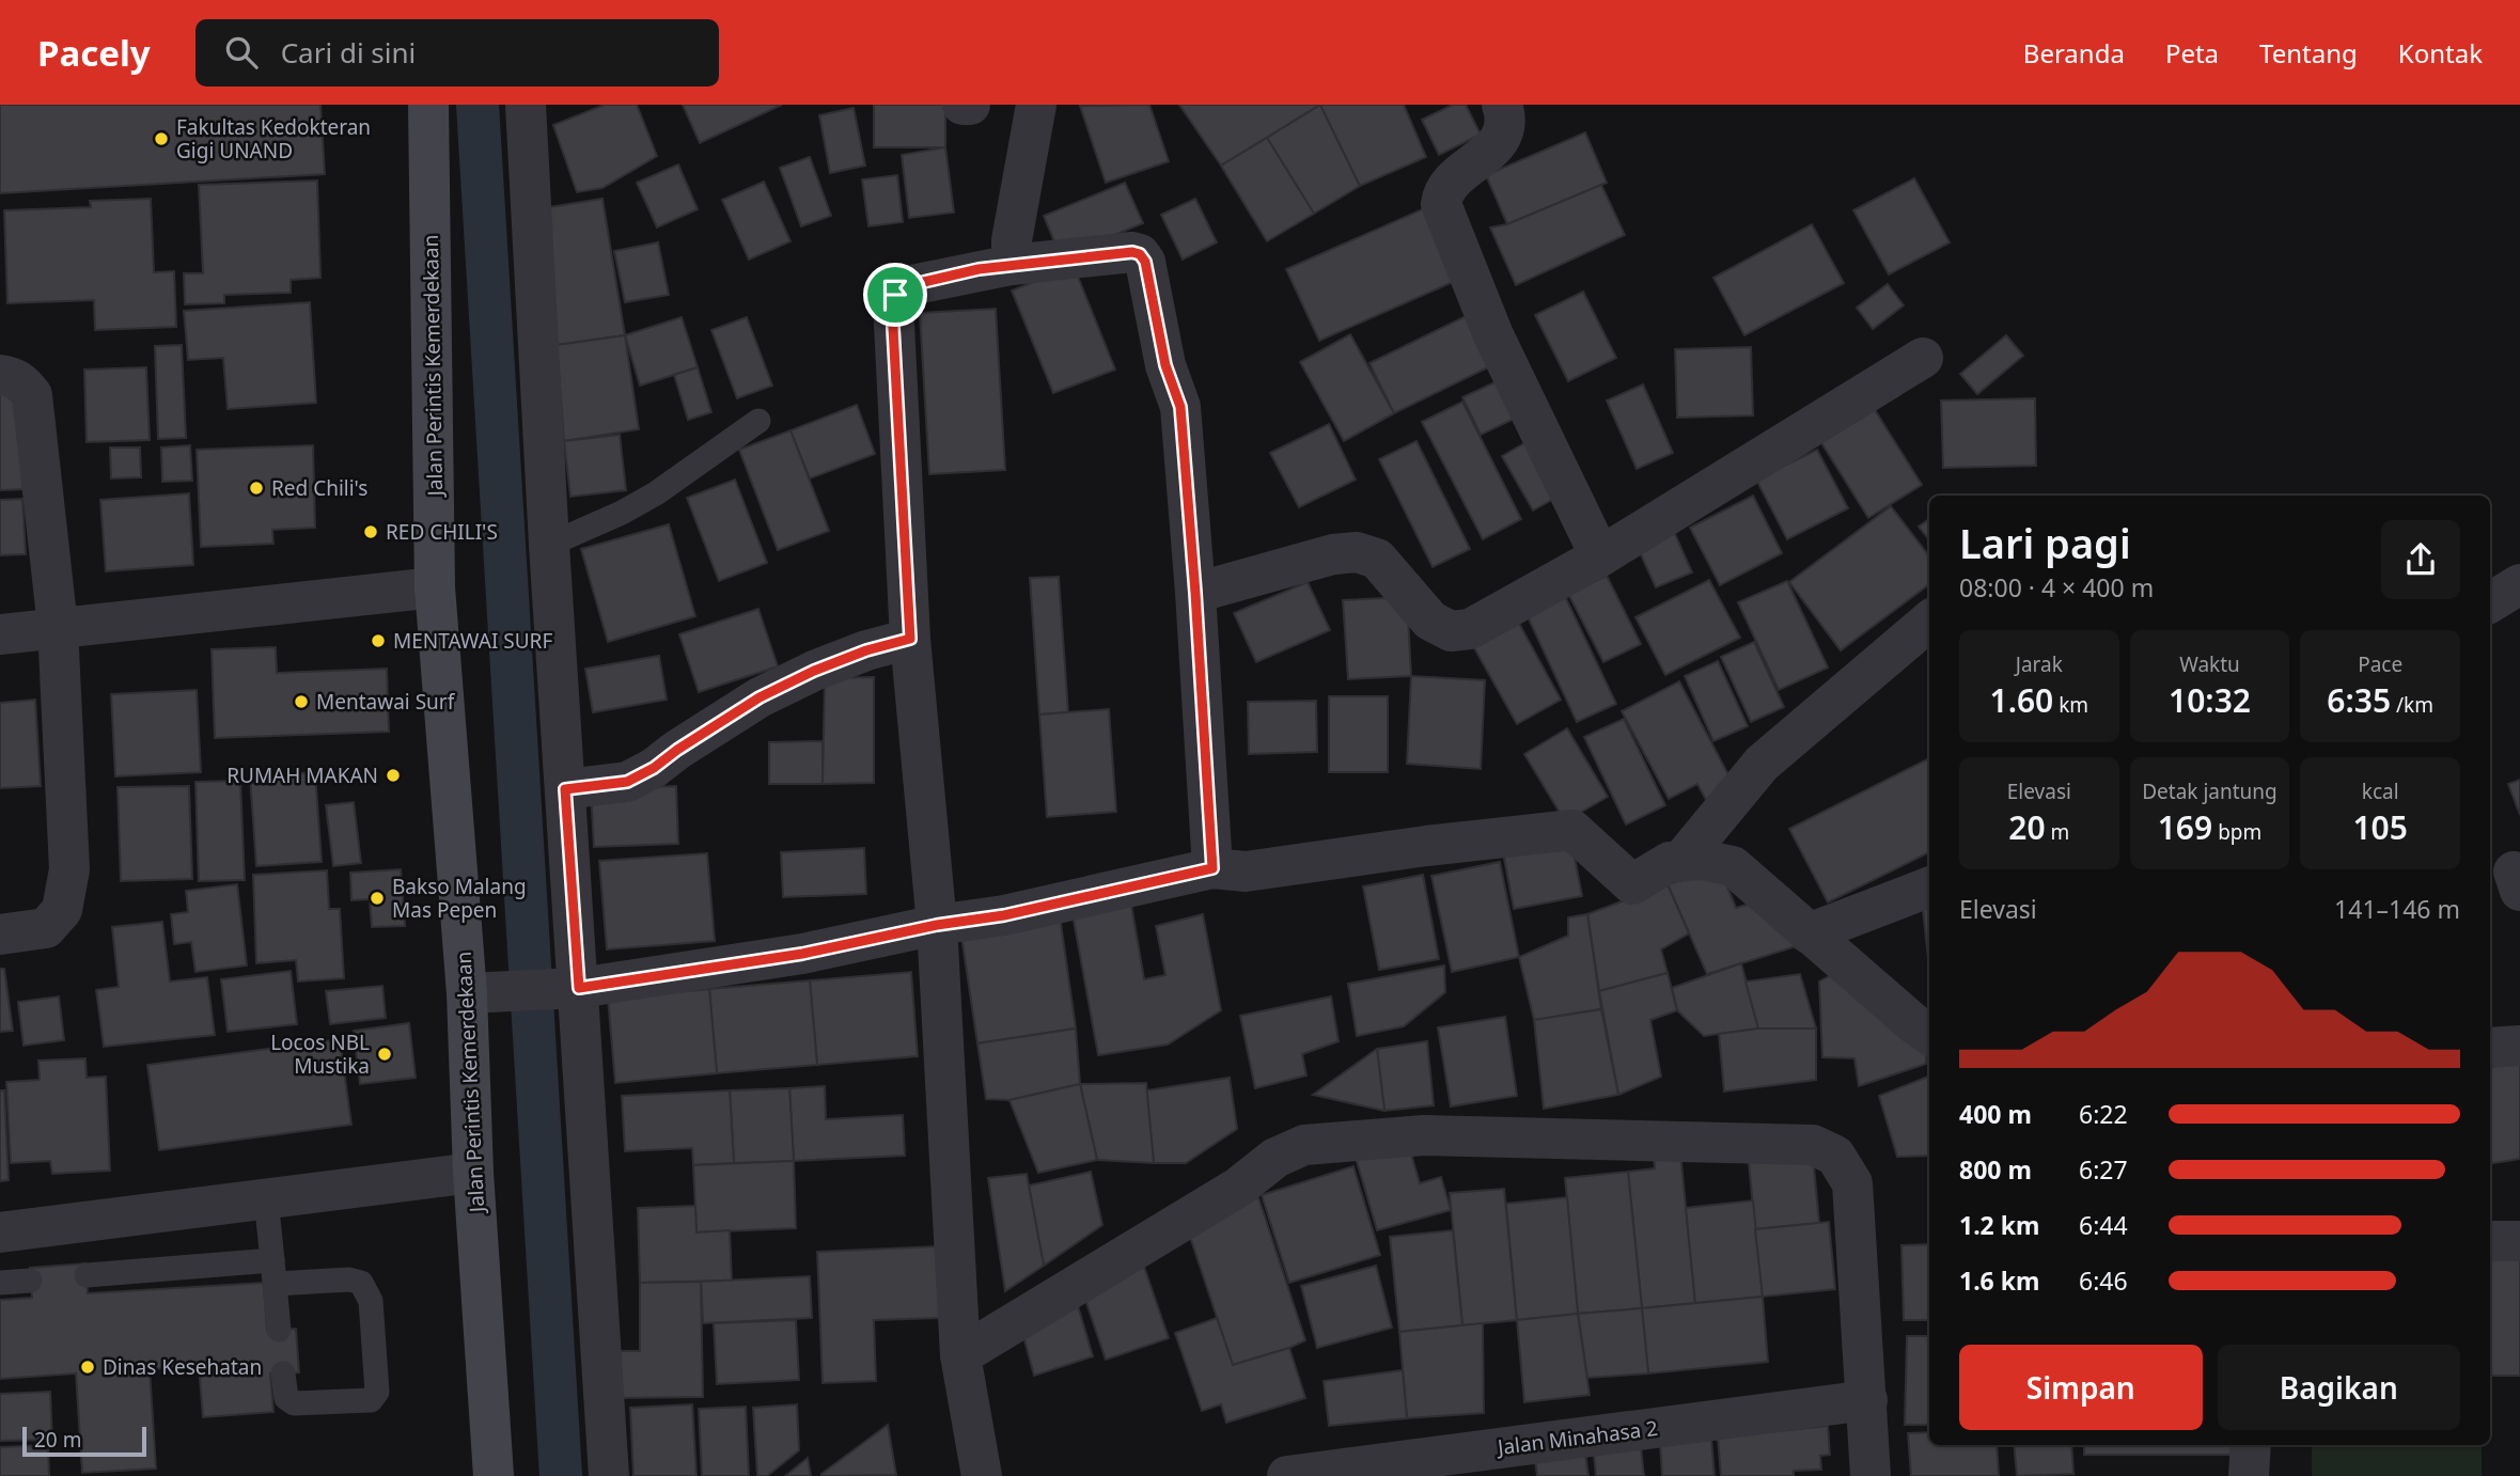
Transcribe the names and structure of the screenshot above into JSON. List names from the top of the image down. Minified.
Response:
{"streets":{"main road":["Jalan Perintis Kemerdekaan"],"street":["Jalan Minahasa 2"]},"places":["Fakultas Kedokteran Gigi UNAND","Red Chili's","RED CHILI'S","MENTAWAI SURF","Mentawai Surf","RUMAH MAKAN","Bakso Malang Mas Pepen","Locos NBL Mustika","Dinas Kesehatan"],"scale_bar":"20 m","page":{"header":"Pacely","search":"Cari di sini","nav":["Beranda","Peta","Tentang","Kontak"],"heading":["Lari pagi","08:00 · 4 × 400 m"],"stats":[["Jarak","1.60 km"],["Waktu","10:32"],["Pace","6:35 /km"],["Elevasi","20 m"],["Detak jantung","169 bpm"],["kcal","105"]],"chart":["Elevasi","141–146 m"],"list":[{"name":"400 m","note":"6:22"},{"name":"800 m","note":"6:27"},{"name":"1.2 km","note":"6:44"},{"name":"1.6 km","note":"6:46"}],"buttons":["Simpan","Bagikan"],"scale":"20 m"}}
